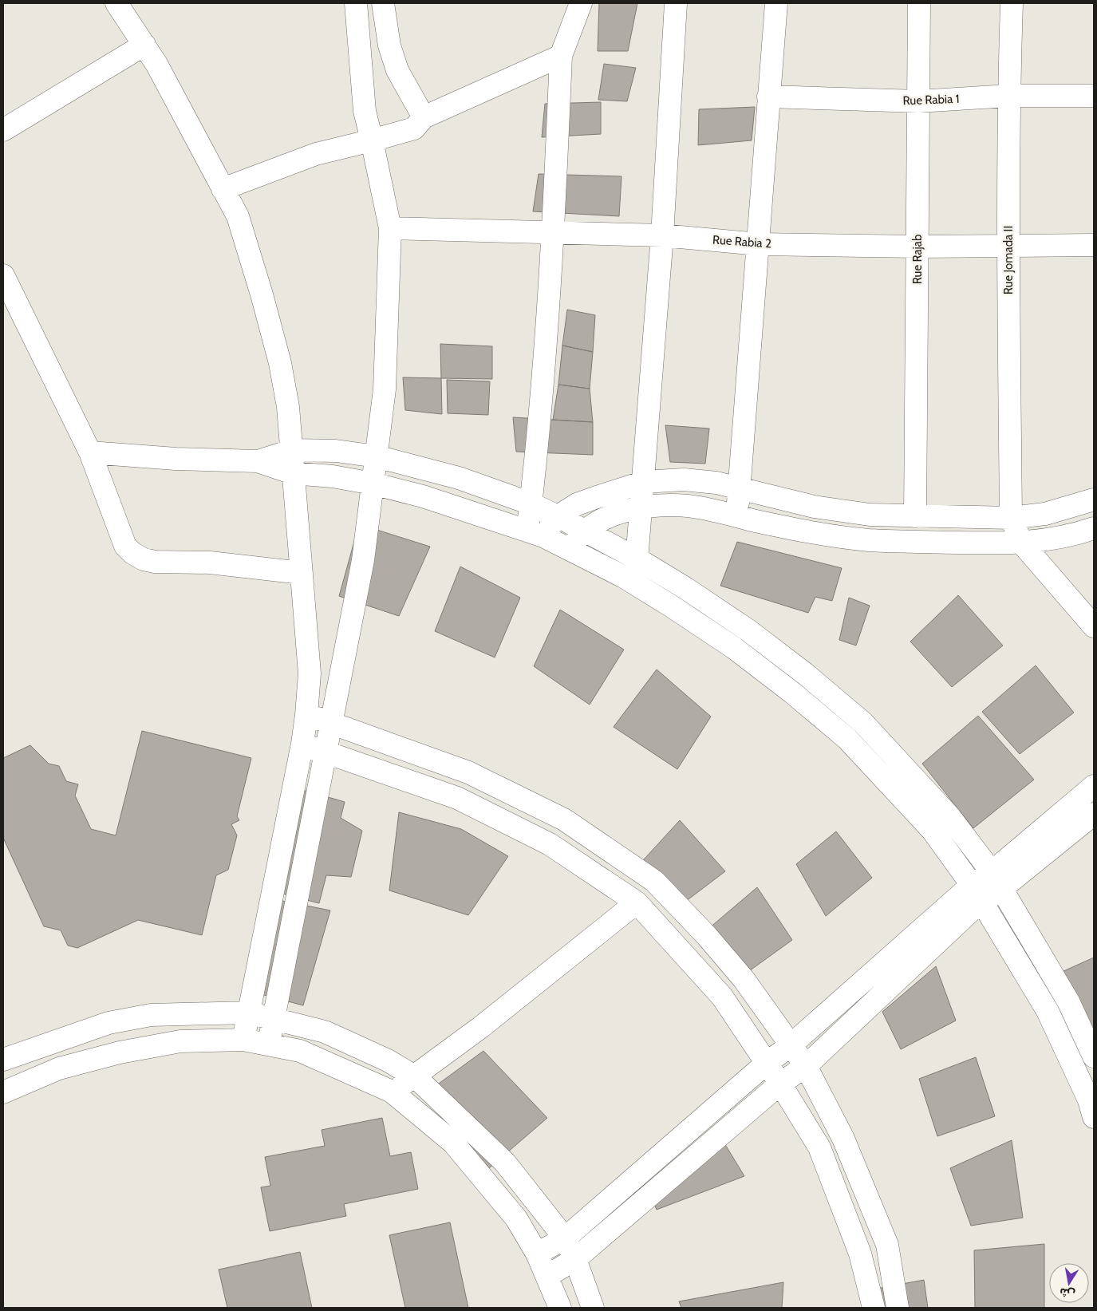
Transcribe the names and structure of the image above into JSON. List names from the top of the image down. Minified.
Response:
{"streets":{"street":["Rue Rabia 1","Rue Rabia 2","Rue Rajab","Rue Jomada II"]},"crossings":[["Rue Rabia 1","Rue Rajab"],["Rue Rabia 1","Rue Jomada II"],["Rue Rabia 2","Rue Rajab"],["Rue Rabia 2","Rue Jomada II"]],"north":"bottom"}
